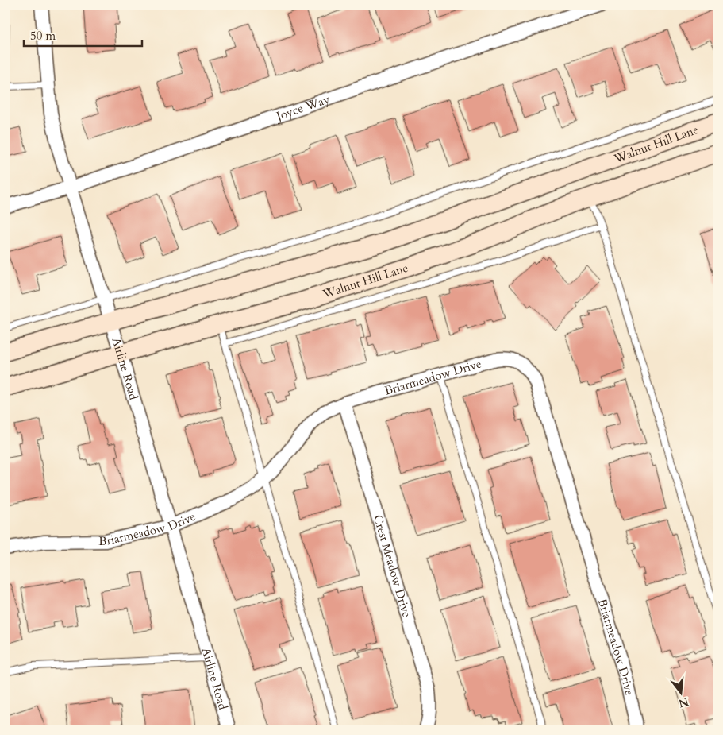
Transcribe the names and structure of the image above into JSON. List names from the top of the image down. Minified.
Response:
{"streets":{"main road":["Walnut Hill Lane"],"street":["Joyce Way","Airline Road","Briarmeadow Drive","Crest Meadow Drive"]},"crossings":[["Joyce Way","Airline Road"],["Walnut Hill Lane","Airline Road"],["Airline Road","Briarmeadow Drive"],["Briarmeadow Drive","Crest Meadow Drive"]],"scale_bar":"50 m","north":"bottom"}
